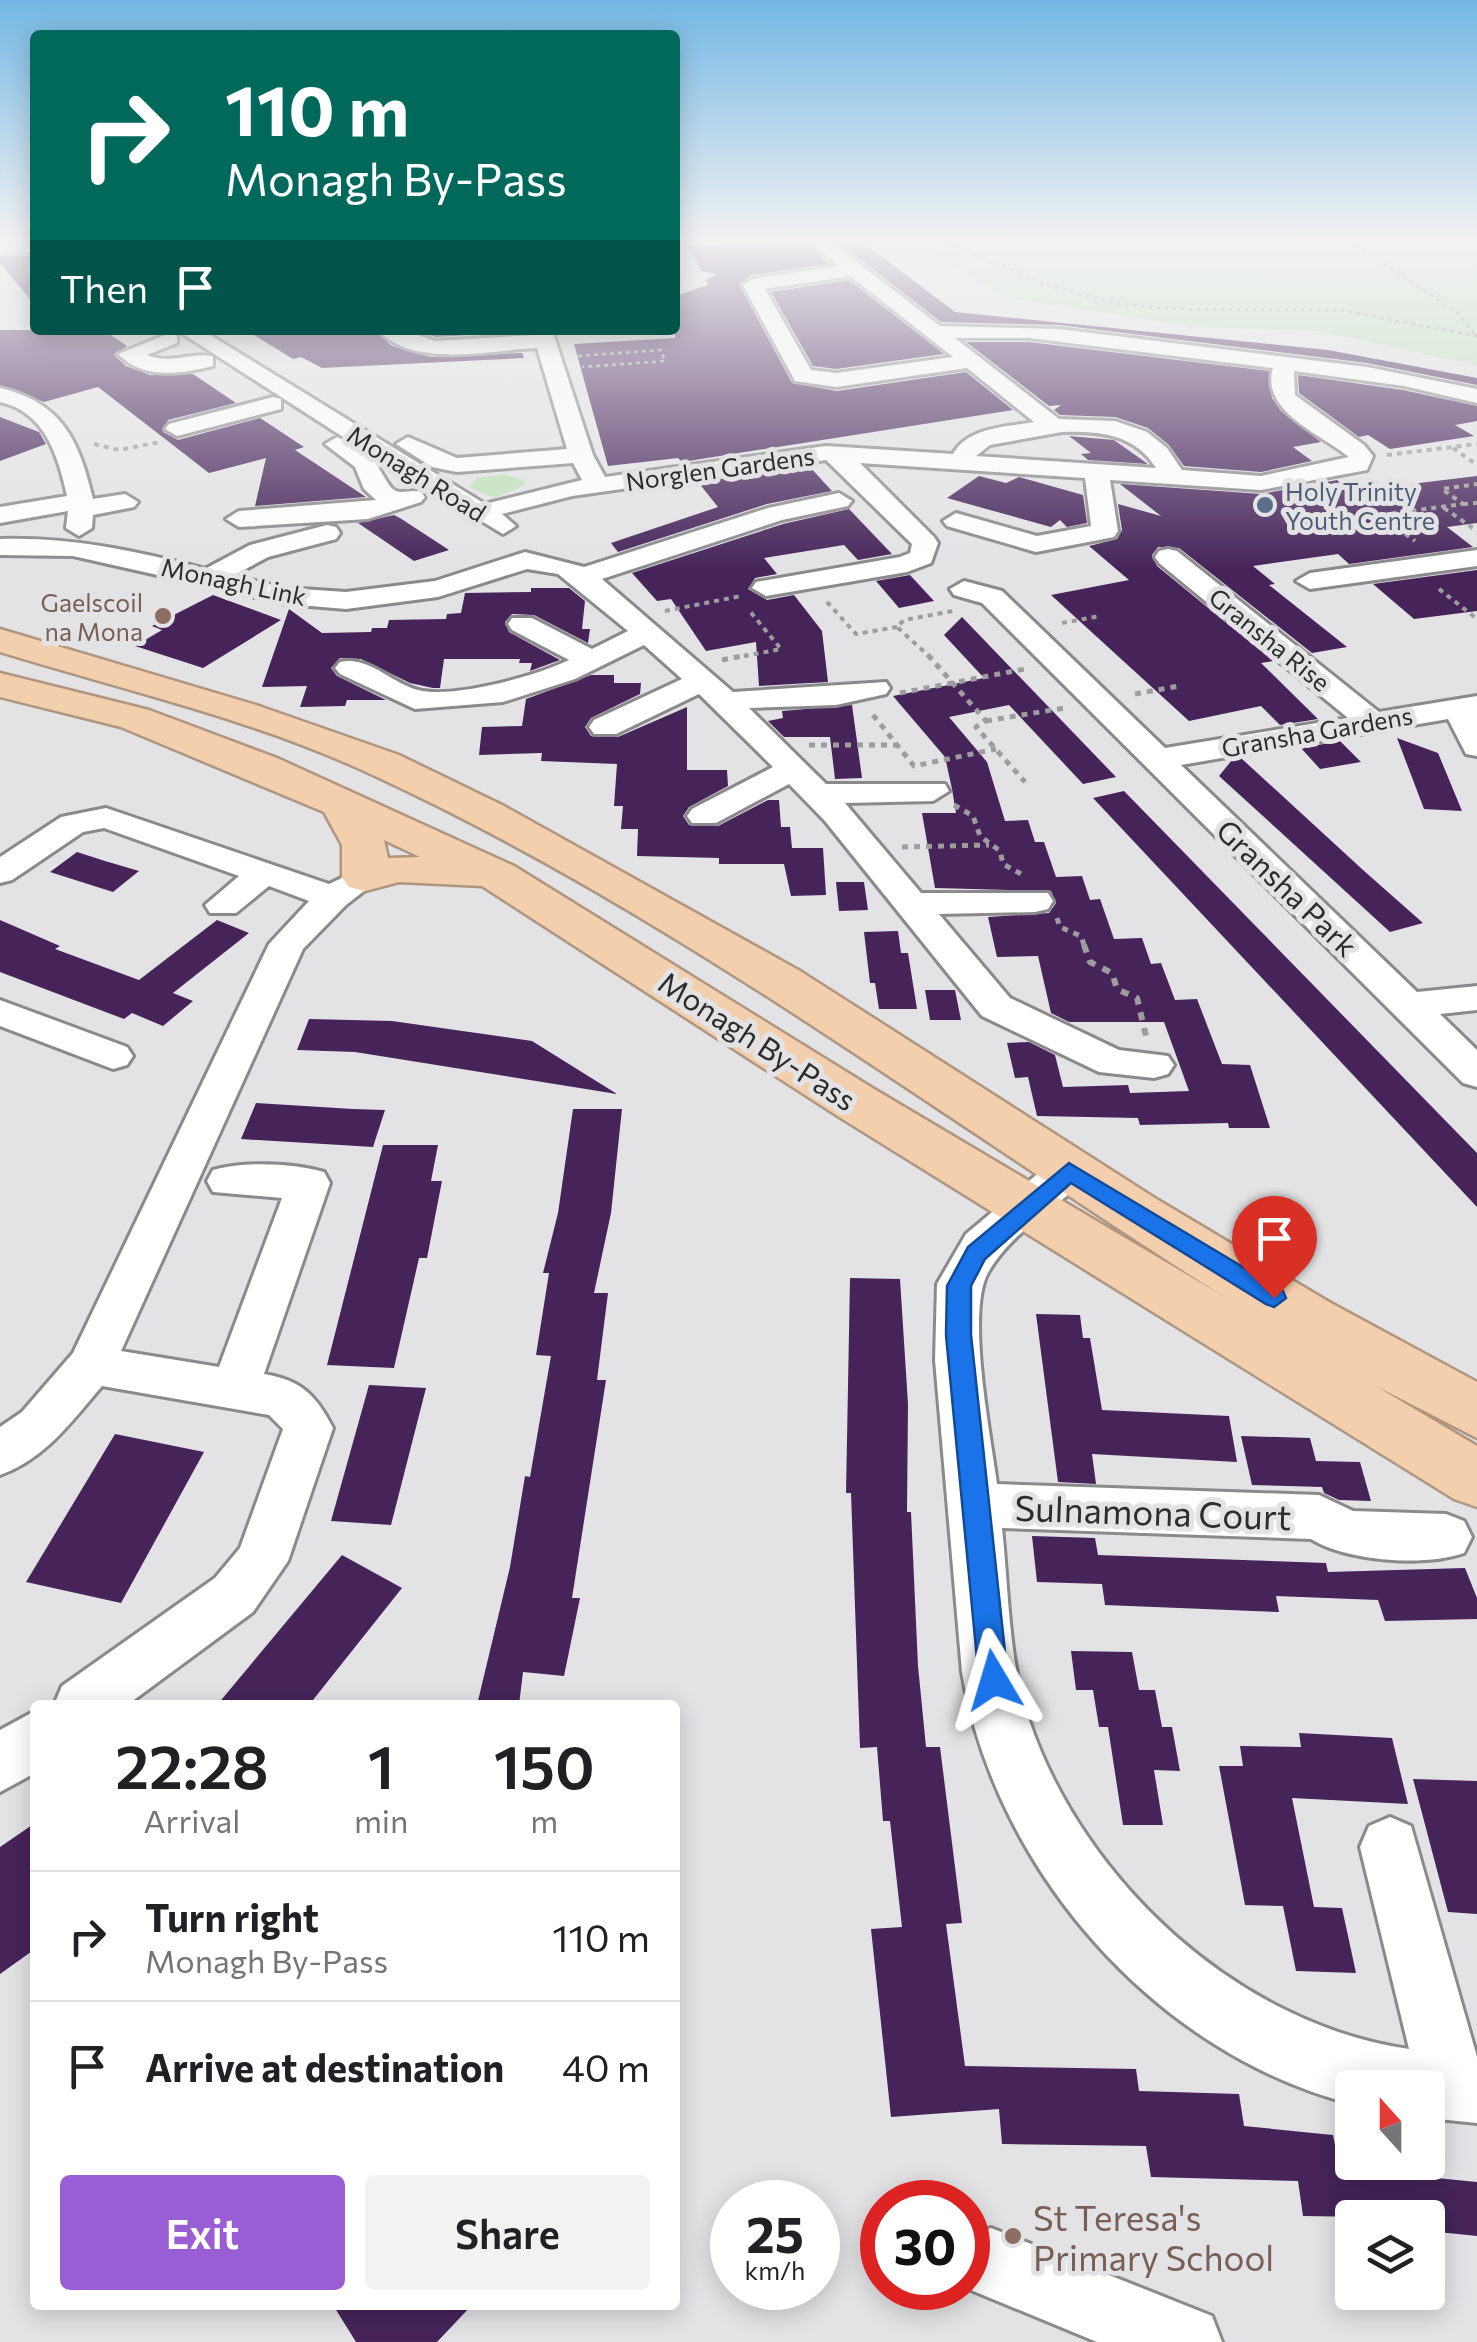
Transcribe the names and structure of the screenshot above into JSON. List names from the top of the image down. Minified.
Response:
{"streets":{"highway":["Monagh By-Pass"],"street":["Norglen Gardens","Monagh Road","Monagh Link","Gransha Rise","Gransha Gardens","Gransha Park","Sulnamona Court"]},"crossings":[["Norglen Gardens","Monagh Road"],["Monagh Road","Monagh Link"],["Gransha Rise","Gransha Gardens"],["Gransha Gardens","Gransha Park"]],"places":["Holy Trinity Youth Centre","Gaelscoil na Mona","St Teresa's Primary School"],"north":"top","page":{"turn":["110 m","Monagh By-Pass"],"then":"Then","eta":["22:28","Arrival","1","min","150","m"],"list":[{"name":"Turn right","note":"Monagh By-Pass","value":"110 m"},{"name":"Arrive at destination","value":"40 m"}],"buttons":["Exit","Share"],"speed":"25 km/h","limit":"30"}}
